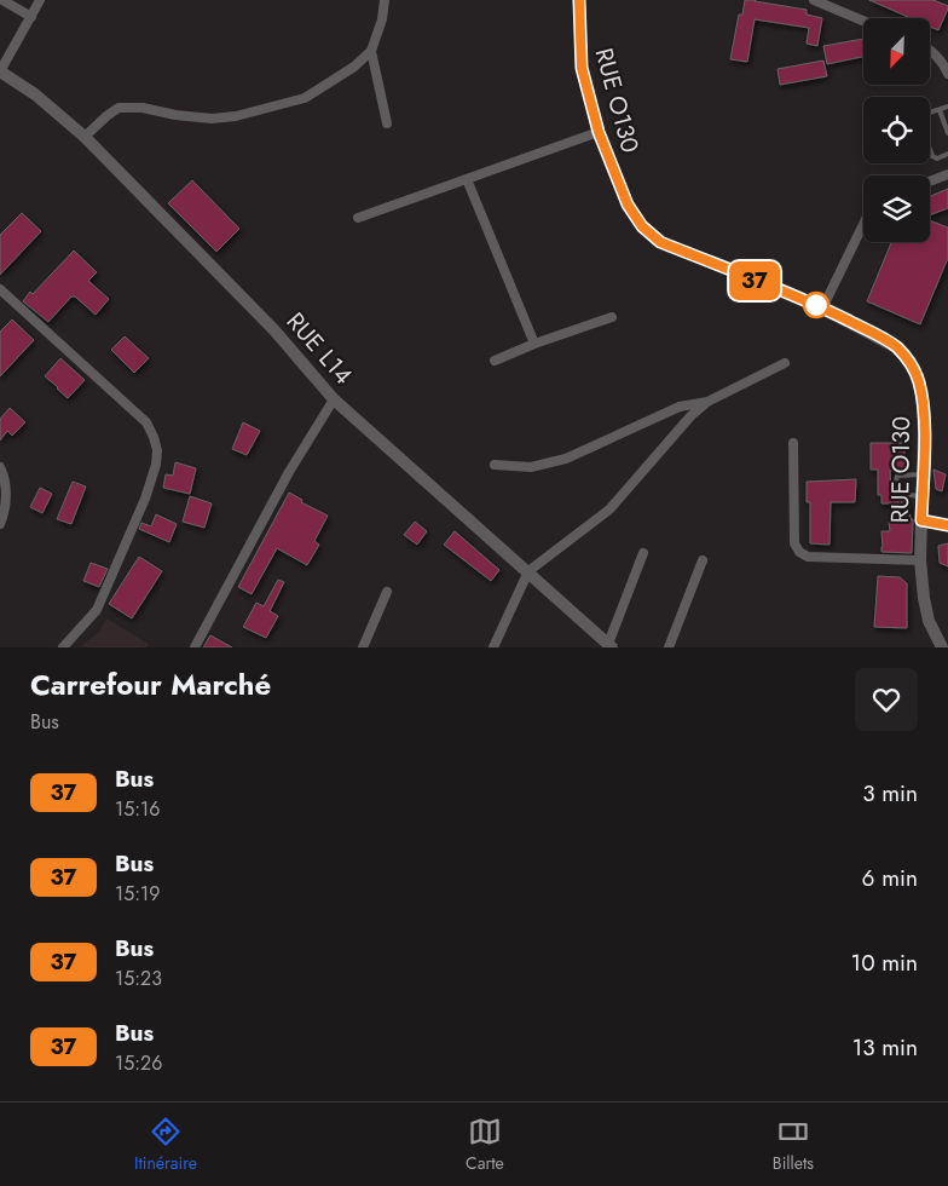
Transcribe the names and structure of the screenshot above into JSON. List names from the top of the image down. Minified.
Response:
{"streets":{"street":["RUE O130","RUE L14"]},"lines":["bus line 37"],"north":"bottom left","page":{"on_map":"37","heading":["Carrefour Marché","Bus"],"list":[{"mark":"37","name":"Bus","note":"15:16","value":"3 min"},{"mark":"37","name":"Bus","note":"15:19","value":"6 min"},{"mark":"37","name":"Bus","note":"15:23","value":"10 min"},{"mark":"37","name":"Bus","note":"15:26","value":"13 min"}],"tabs":["Itinéraire","Carte","Billets"]}}
